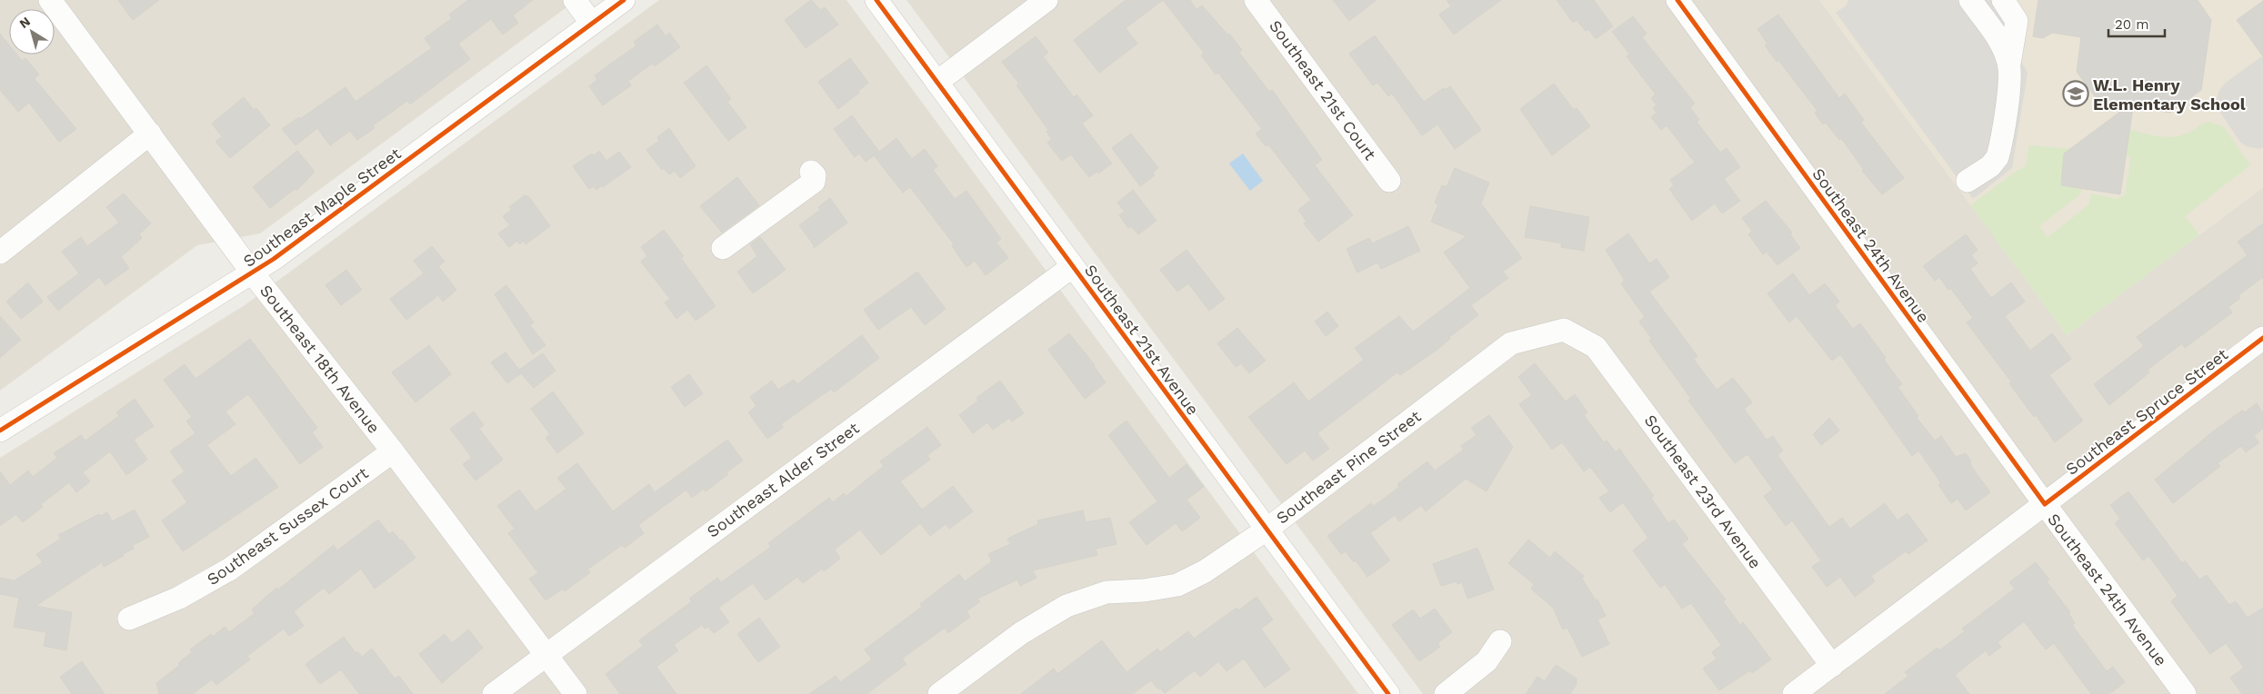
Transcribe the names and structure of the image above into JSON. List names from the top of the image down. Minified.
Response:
{"streets":{"street":["Southeast 21st Court","Southeast Maple Street","Southeast 24th Avenue","Southeast 21st Avenue","Southeast 18th Avenue","Southeast Spruce Street","Southeast Pine Street","Southeast Alder Street","Southeast 23rd Avenue","Southeast Sussex Court"]},"crossings":[["Southeast Maple Street","Southeast 18th Avenue"],["Southeast 24th Avenue","Southeast Spruce Street"],["Southeast 21st Avenue","Southeast Pine Street"],["Southeast 21st Avenue","Southeast Alder Street"],["Southeast 18th Avenue","Southeast Alder Street"],["Southeast 18th Avenue","Southeast Sussex Court"],["Southeast Spruce Street","Southeast 23rd Avenue"],["Southeast Pine Street","Southeast 23rd Avenue"]],"places":{"school or university":["W.L. Henry Elementary School"]},"scale_bar":"20 m","north":"top left"}
